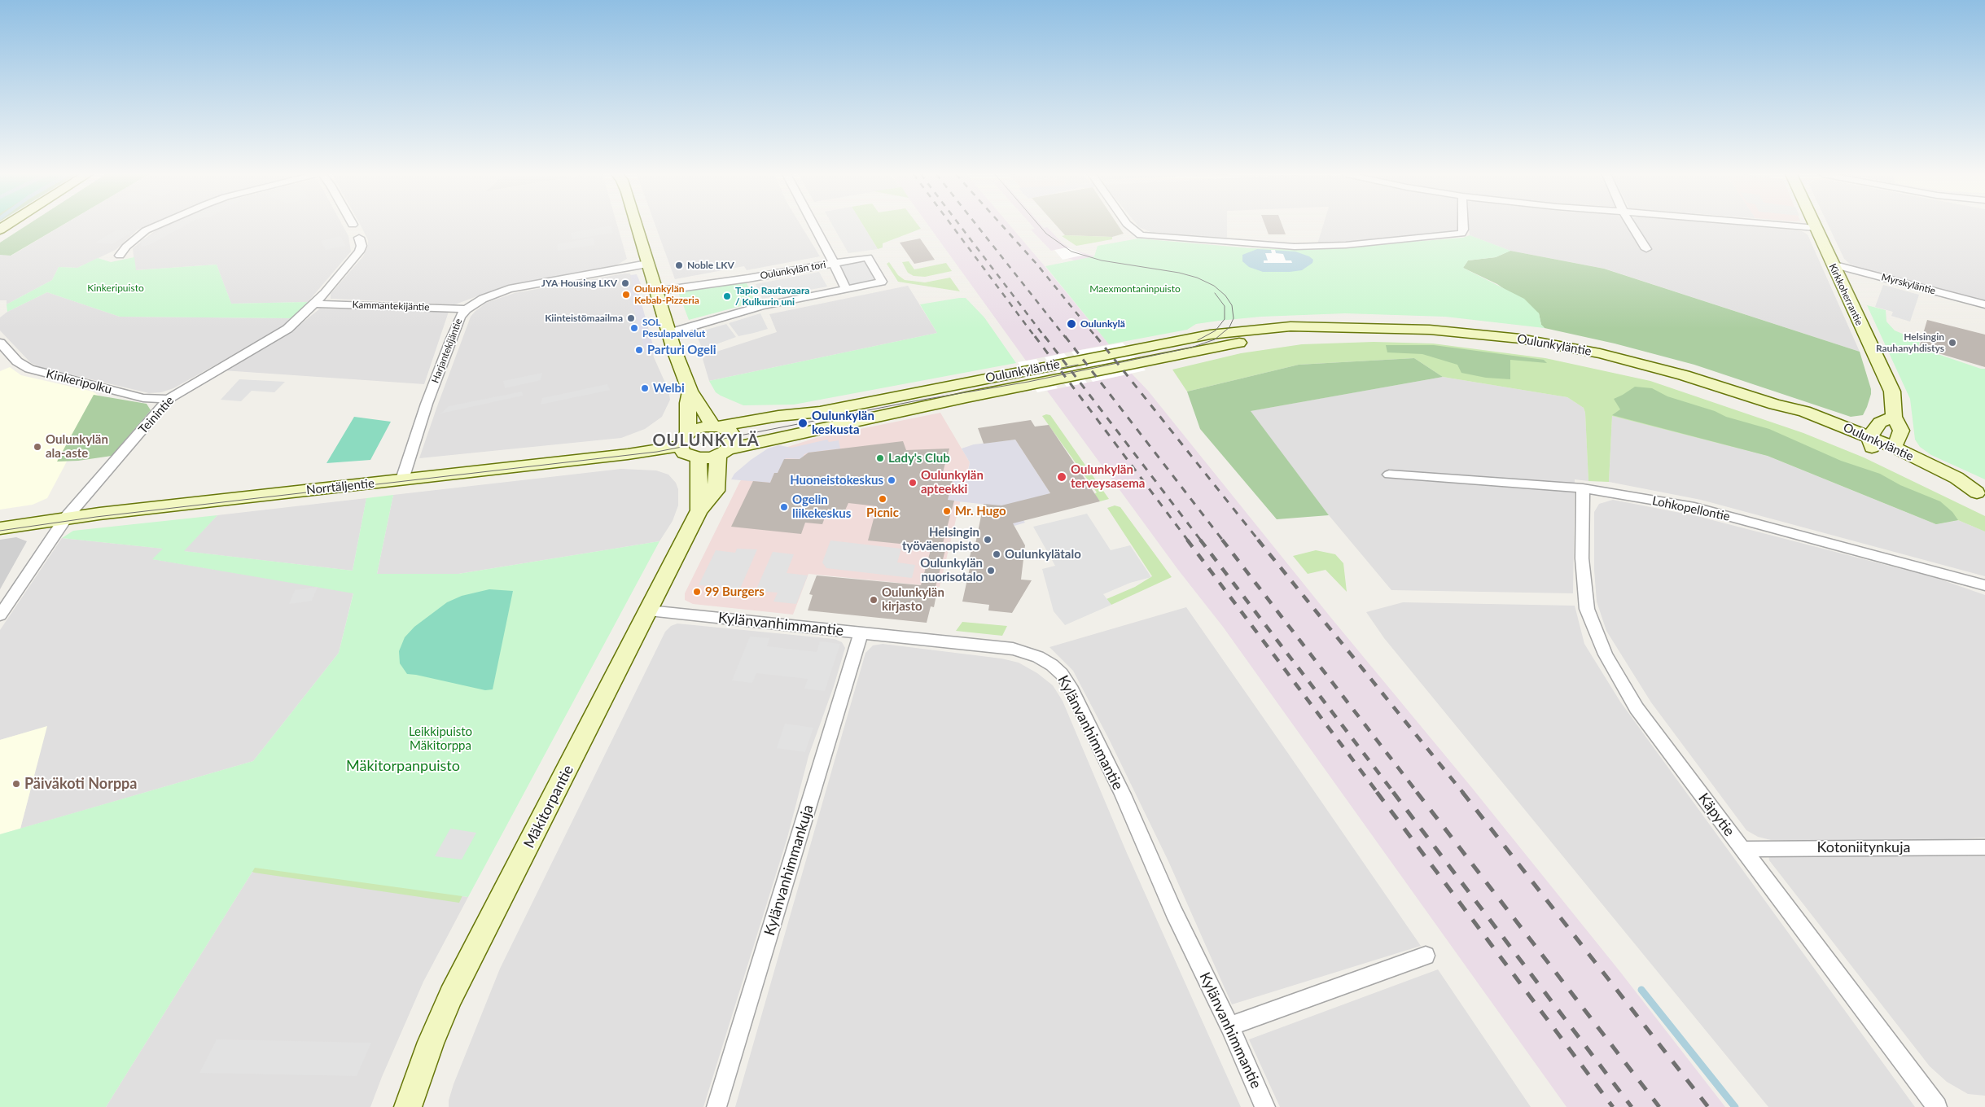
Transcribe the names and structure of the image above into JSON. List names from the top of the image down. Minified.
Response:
{"streets":{"main road":["Kirkkoherrantie","Oulunkyläntie","Norrtäljentie","Mäkitorpantie"],"street":["Oulunkylän tori","Myrskyläntie","Kammantekijäntie","Harjantekijäntie","Kinkeripolku","Teinintie","Lohkopellontie","Kylänvanhimmantie","Käpytie","Kotoniitynkuja","Kylänvanhimmankuja"]},"crossings":[["Myrskyläntie","Kirkkoherrantie"],["Kirkkoherrantie","Oulunkyläntie"],["Kammantekijäntie","Harjantekijäntie"],["Kammantekijäntie","Teinintie"],["Oulunkyläntie","Norrtäljentie"],["Oulunkyläntie","Mäkitorpantie"],["Harjantekijäntie","Norrtäljentie"],["Kinkeripolku","Teinintie"],["Teinintie","Norrtäljentie"],["Lohkopellontie","Käpytie"],["Kylänvanhimmantie","Mäkitorpantie"],["Kylänvanhimmantie","Kylänvanhimmankuja"],["Käpytie","Kotoniitynkuja"]],"districts":["OULUNKYLÄ"],"parks":["Kinkeripuisto","Maexmontaninpuisto","Leikkipuisto Mäkitorppa","Mäkitorpanpuisto"],"places":["Noble LKV","JYA Housing LKV","Oulunkylän Kebab-Pizzeria","Tapio Rautavaara / Kulkurin uni","Kiinteistömaailma","Oulunkylä","SOL Pesulapalvelut","Helsingin Rauhanyhdistys","Parturi Ogeli","Welbi","Oulunkylän keskusta","Oulunkylän ala-aste","Lady's Club","Oulunkylän terveysasema","Huoneistokeskus","Oulunkylän apteekki","Picnic","Ogelin liikekeskus","Mr. Hugo","Helsingin työväenopisto","Oulunkylätalo","Oulunkylän nuorisotalo","99 Burgers","Oulunkylän kirjasto","Päiväkoti Norppa"]}
